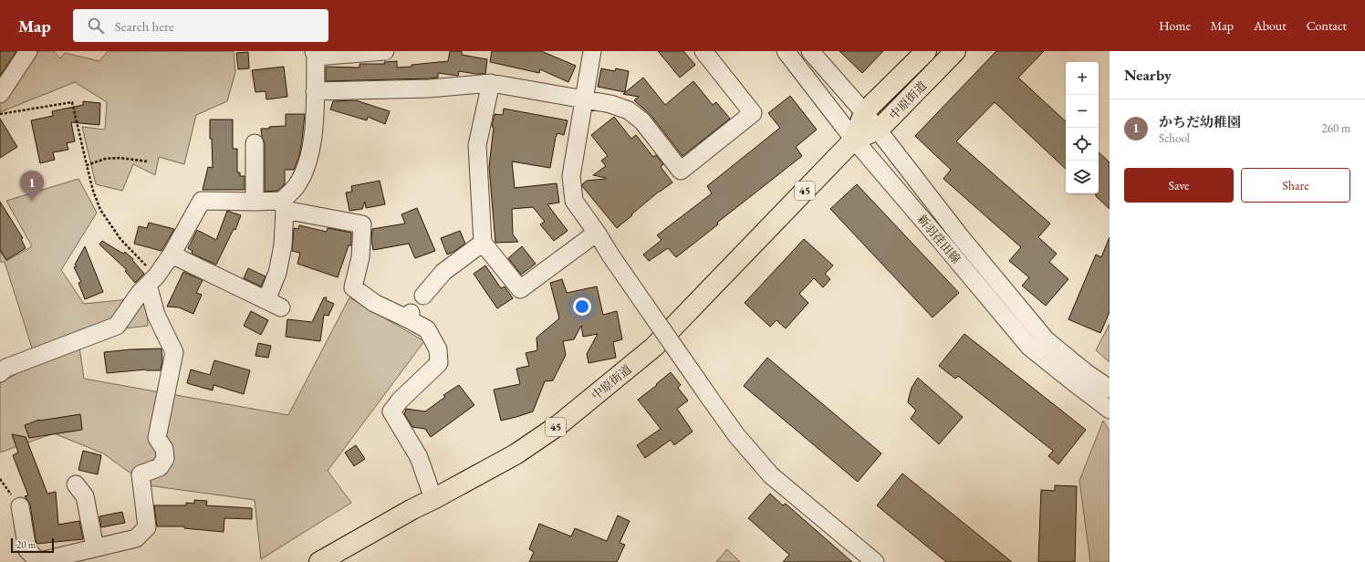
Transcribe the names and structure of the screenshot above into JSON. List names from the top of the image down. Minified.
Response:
{"streets":{"main road":["中原街道","45"],"street":["新羽荏田線"]},"crossings":[["中原街道","新羽荏田線"]],"scale_bar":"20 m","page":{"header":"Map","search":"Search here","nav":["Home","Map","About","Contact"],"heading":"Nearby","map_buttons":["+","−"],"list":[{"mark":"1","name":"かちだ幼稚園","note":"School","value":"260 m"}],"buttons":["Save","Share"],"pins":"1","scale":"20 m"}}
